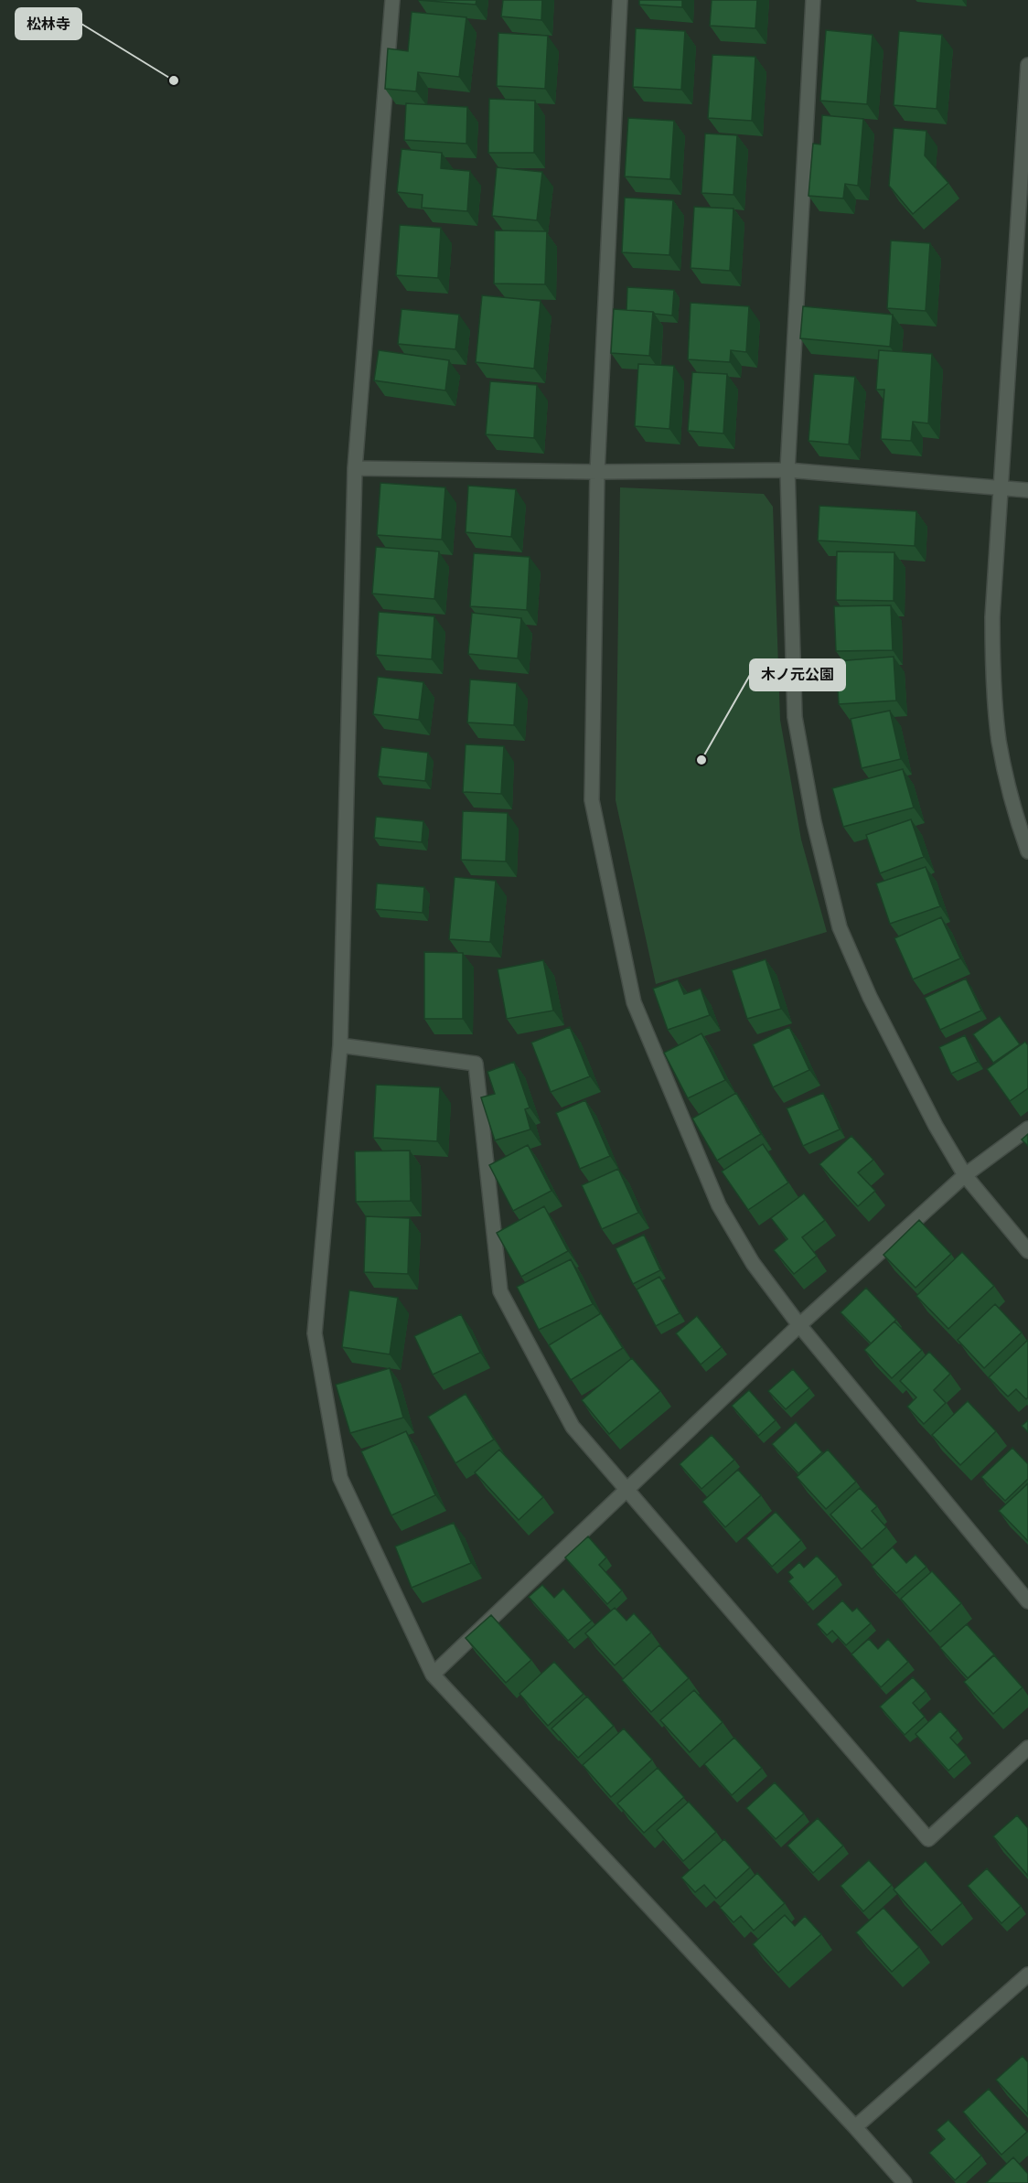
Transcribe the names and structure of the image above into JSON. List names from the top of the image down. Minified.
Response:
{"places":["松林寺","木ノ元公園"]}
